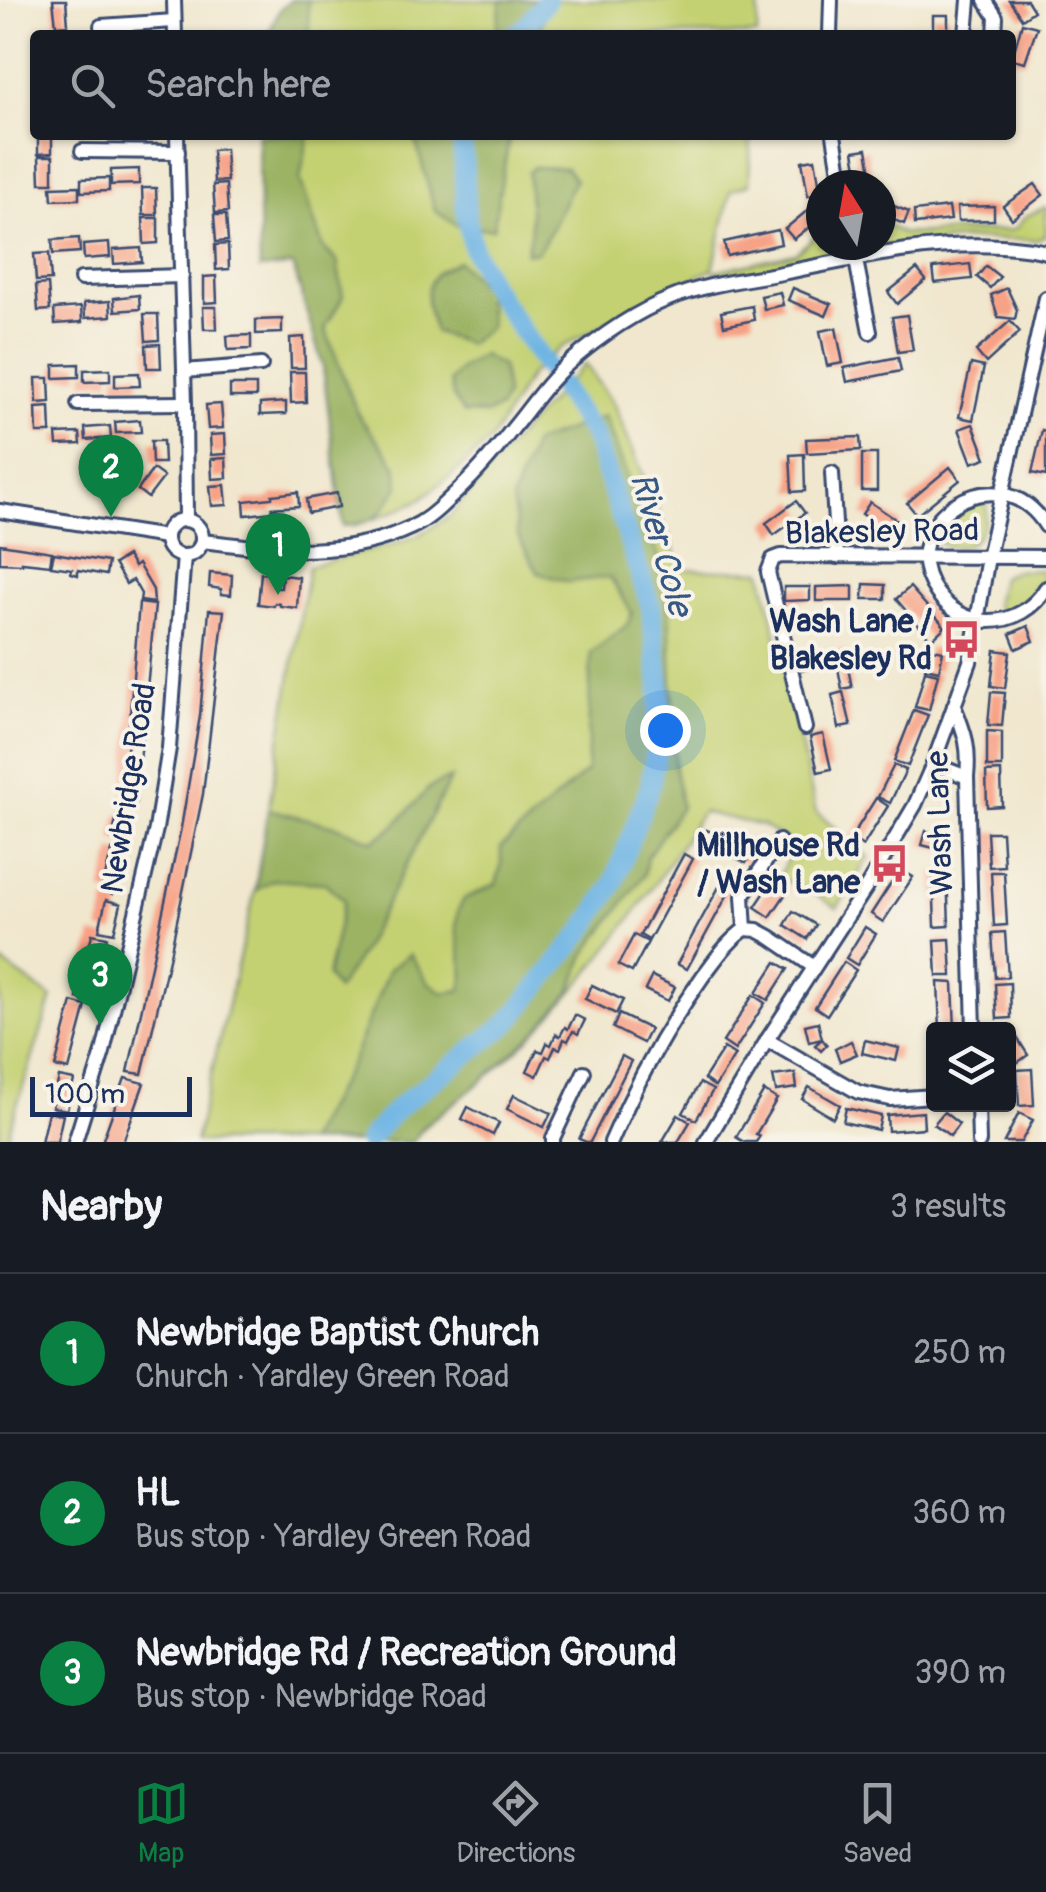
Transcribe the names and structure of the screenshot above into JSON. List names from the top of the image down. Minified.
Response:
{"streets":{"street":["Blakesley Road","Newbridge Road","Wash Lane"]},"crossings":[["Blakesley Road","Wash Lane"]],"water":["River Cole"],"places":{"bus stop":["Wash Lane / Blakesley Rd","Millhouse Rd / Wash Lane"]},"scale_bar":"100 m","north":"top","page":{"search":"Search here","pins":["2","1","3"],"scale":"100 m","heading":["Nearby","3 results"],"list":[{"mark":"1","name":"Newbridge Baptist Church","note":"Church · Yardley Green Road","value":"250 m"},{"mark":"2","name":"HL","note":"Bus stop · Yardley Green Road","value":"360 m"},{"mark":"3","name":"Newbridge Rd / Recreation Ground","note":"Bus stop · Newbridge Road","value":"390 m"}],"nav":["Map","Directions","Saved"]}}
